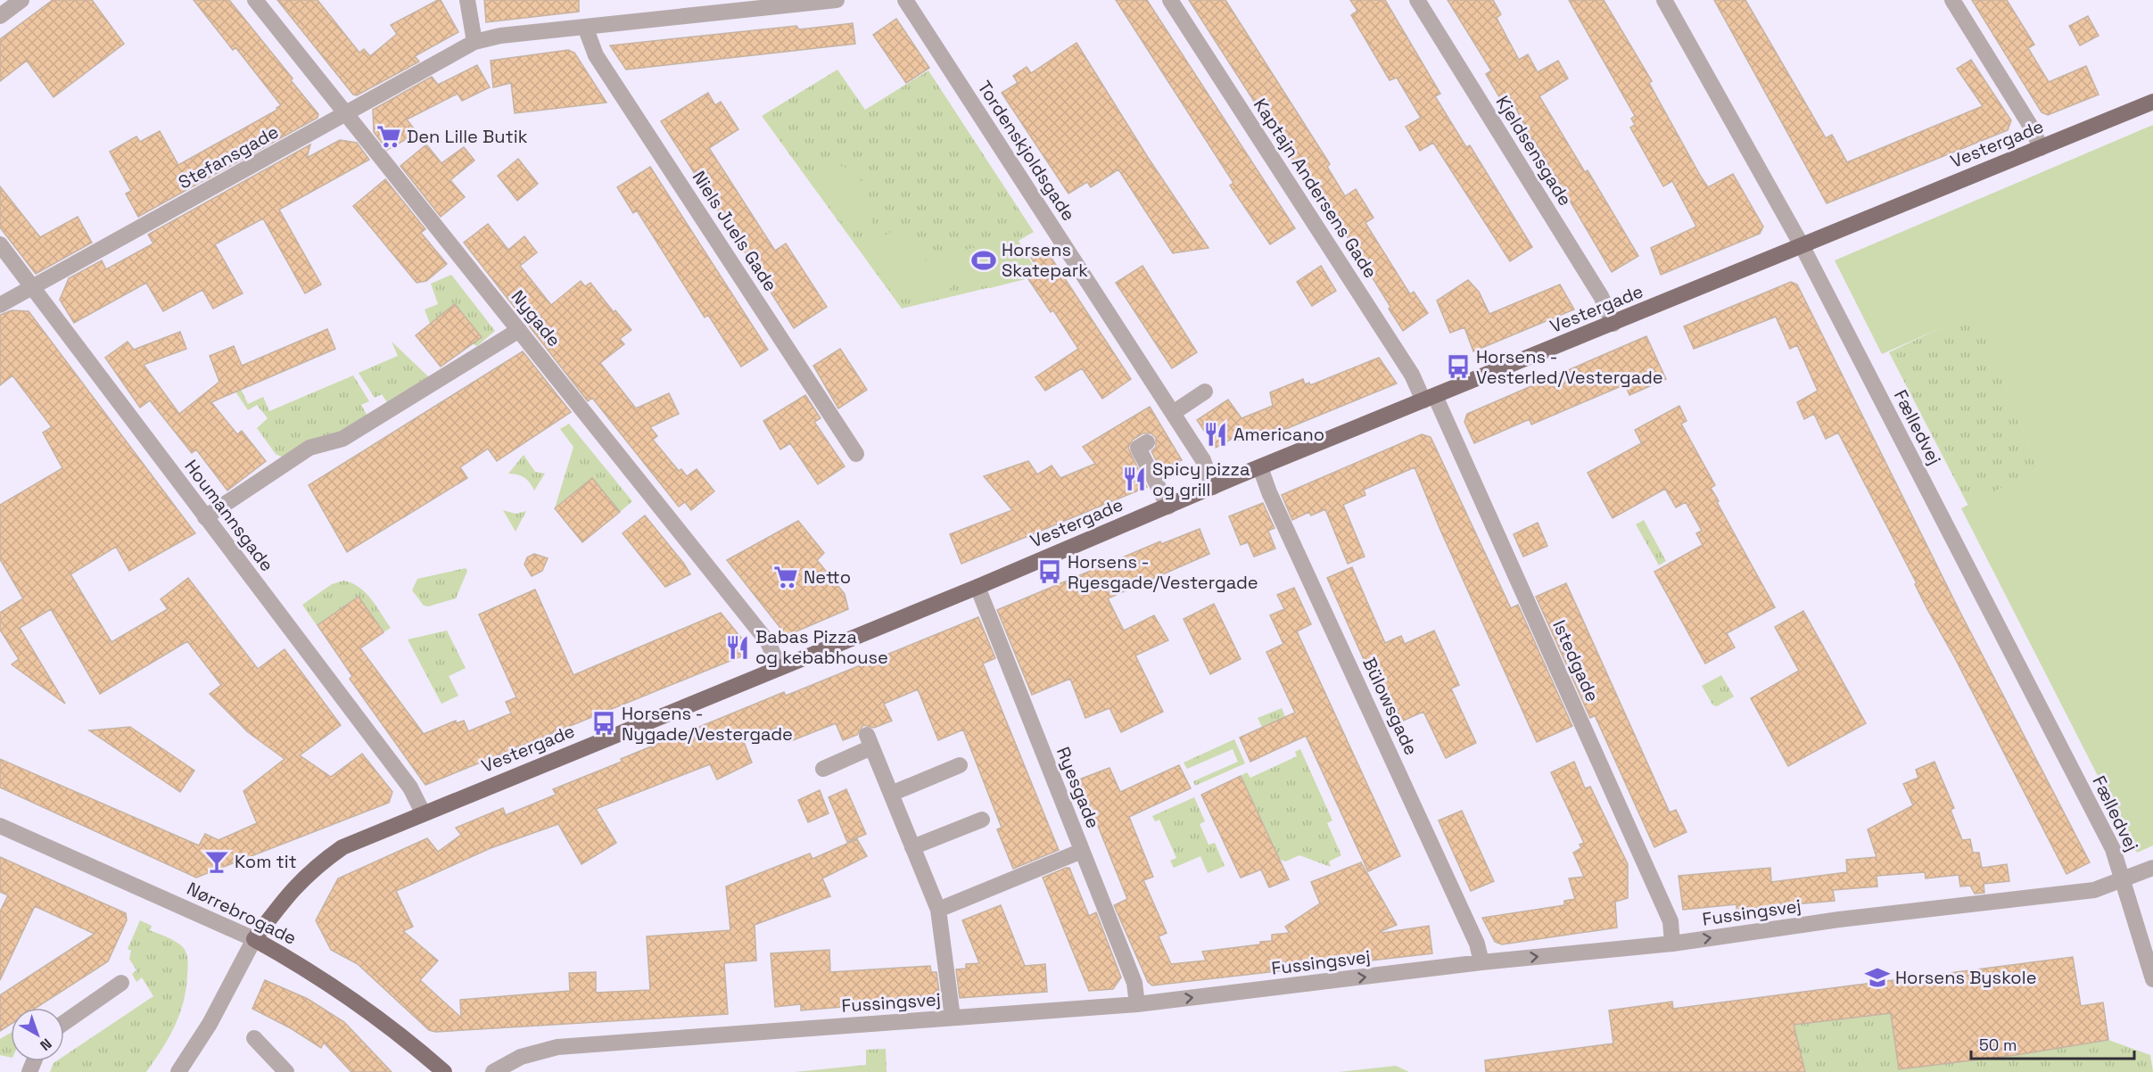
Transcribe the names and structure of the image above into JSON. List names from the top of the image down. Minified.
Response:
{"streets":{"main road":["Vestergade","Nørrebrogade"],"street":["Tordenskjoldsgade","Kjeldsensgade","Stefansgade","Kaptajn Andersens Gade","Niels Juels Gade","Nygade","Fælledvej","Houmannsgade","Istedgade","Bülowsgade","Ryesgade","Fussingsvej"]},"crossings":[["Vestergade","Tordenskjoldsgade"],["Vestergade","Kjeldsensgade"],["Vestergade","Kaptajn Andersens Gade"],["Vestergade","Nygade"],["Vestergade","Fælledvej"],["Vestergade","Houmannsgade"],["Vestergade","Istedgade"],["Vestergade","Bülowsgade"],["Vestergade","Ryesgade"],["Vestergade","Nørrebrogade"],["Stefansgade","Niels Juels Gade"],["Stefansgade","Nygade"],["Stefansgade","Houmannsgade"],["Kaptajn Andersens Gade","Istedgade"],["Fælledvej","Fussingsvej"],["Istedgade","Fussingsvej"],["Bülowsgade","Fussingsvej"],["Ryesgade","Fussingsvej"]],"one_way":["Fussingsvej"],"places":{"supermarket":["Den Lille Butik","Netto"],"sports":["Horsens Skatepark"],"bus stop":["Horsens - Vesterled/Vestergade","Horsens - Ryesgade/Vestergade","Horsens - Nygade/Vestergade"],"restaurant":["Americano","Spicy pizza og grill","Babas Pizza og kebabhouse"],"bar":["Kom tit"],"school or university":["Horsens Byskole"]},"scale_bar":"50 m","north":"bottom right"}
